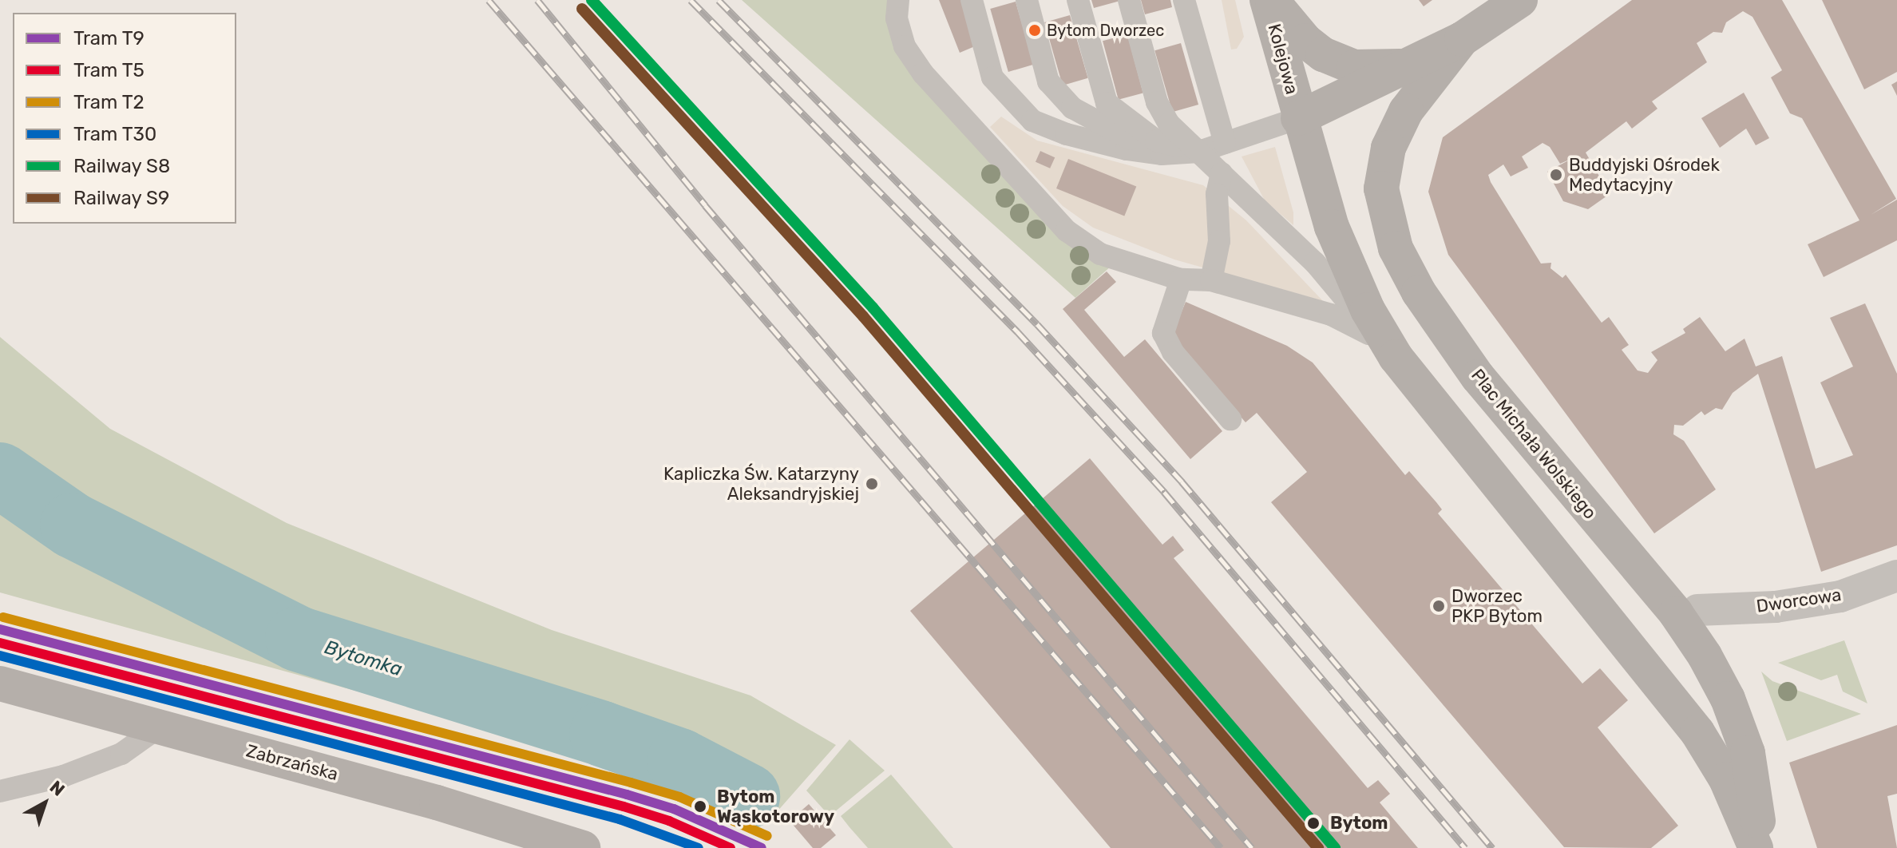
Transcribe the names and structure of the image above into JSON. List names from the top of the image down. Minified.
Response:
{"streets":{"main road":["Kolejowa","Plac Michała Wolskiego","Zabrzańska"],"street":["Dworcowa"]},"water":["Bytomka"],"places":["Bytom Dworzec","Buddyjski Ośrodek Medytacyjny","Kapliczka Św. Katarzyny Aleksandryjskiej","Dworzec PKP Bytom","Bytom Wąskotorowy","Bytom"],"lines":["rail line S8","rail line S9","tram line T2","tram line T9","tram line T5","tram line T30"],"legend":["Tram T9","Tram T5","Tram T2","Tram T30","Railway S8","Railway S9"],"north":"top right"}
